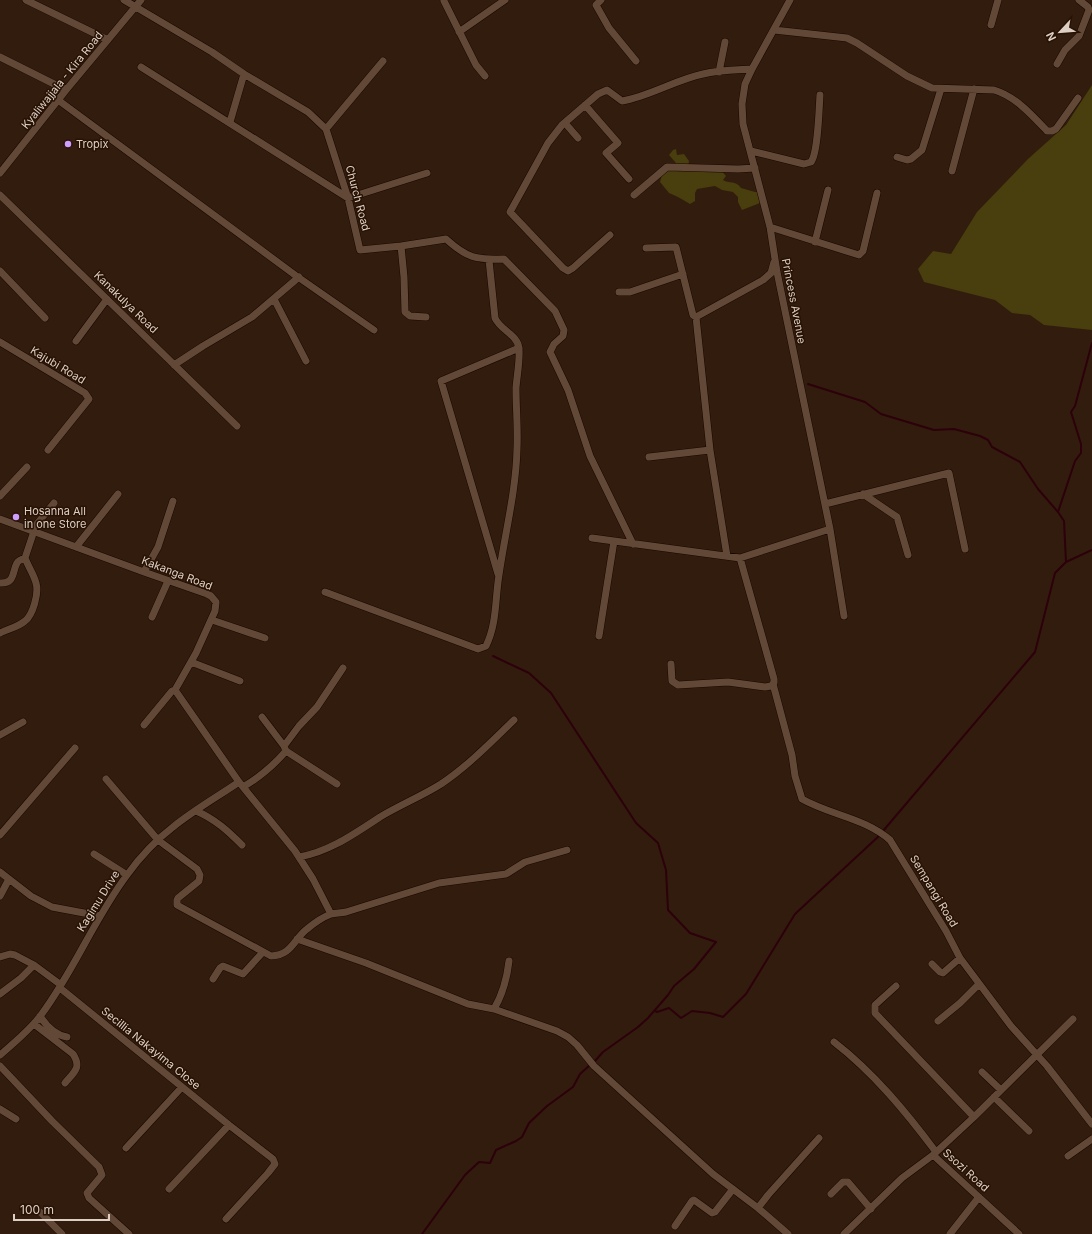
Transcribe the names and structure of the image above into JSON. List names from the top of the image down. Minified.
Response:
{"streets":{"street":["Kyaliwajjala - Kira Road","Church Road","Princess Avenue","Kanakulya Road","Kajubi Road","Kakanga Road","Sempangi Road","Kagimu Drive","Secillia Nakayima Close","Ssozi Road"]},"crossings":[["Kyaliwajjala - Kira Road","Church Road"],["Kagimu Drive","Secillia Nakayima Close"]],"places":["Tropix","Hosanna All in one Store"],"scale_bar":"100 m","north":"bottom left"}
